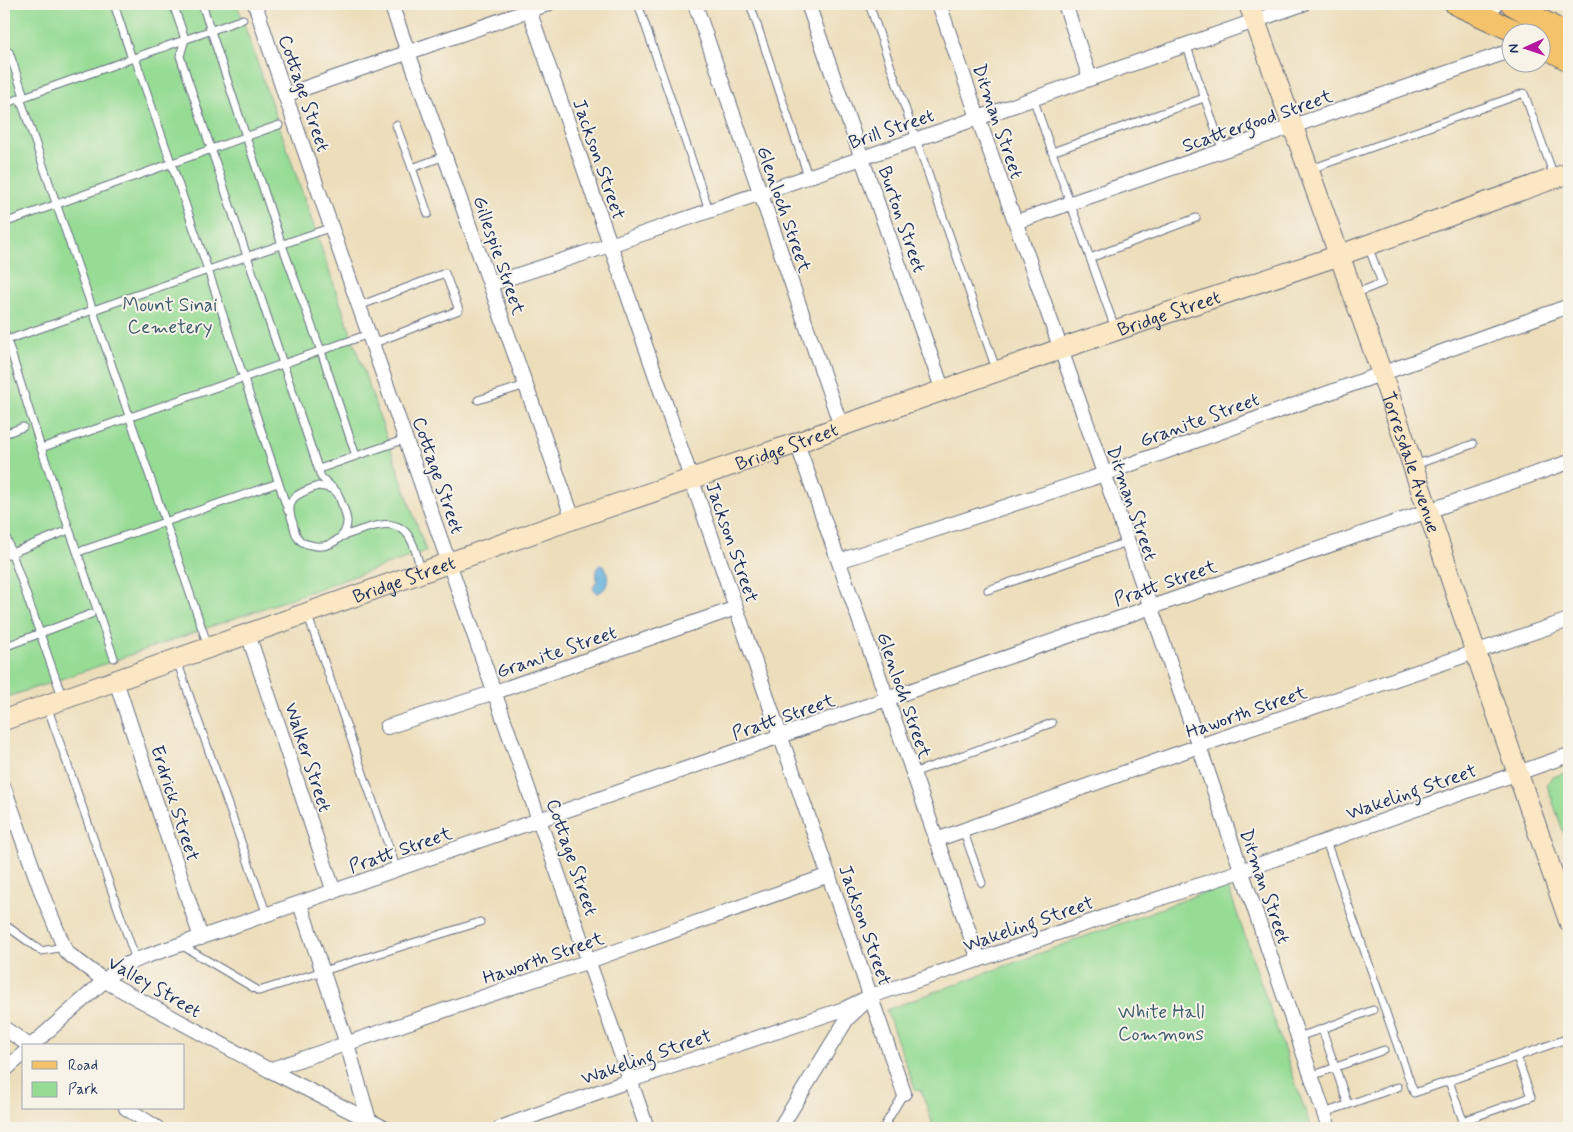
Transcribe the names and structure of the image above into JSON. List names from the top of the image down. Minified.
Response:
{"streets":{"main road":["Bridge Street","Torresdale Avenue"],"street":["Cottage Street","Scattergood Street","Ditman Street","Brill Street","Jackson Street","Glenloch Street","Burton Street","Gillespie Street","Granite Street","Pratt Street","Haworth Street","Walker Street","Wakeling Street","Erdrick Street","Valley Street"]},"crossings":[["Cottage Street","Bridge Street"],["Cottage Street","Granite Street"],["Cottage Street","Pratt Street"],["Cottage Street","Haworth Street"],["Cottage Street","Wakeling Street"],["Scattergood Street","Ditman Street"],["Scattergood Street","Torresdale Avenue"],["Ditman Street","Brill Street"],["Ditman Street","Bridge Street"],["Ditman Street","Granite Street"],["Ditman Street","Pratt Street"],["Ditman Street","Haworth Street"],["Ditman Street","Wakeling Street"],["Brill Street","Jackson Street"],["Brill Street","Glenloch Street"],["Brill Street","Burton Street"],["Brill Street","Gillespie Street"],["Brill Street","Torresdale Avenue"],["Jackson Street","Bridge Street"],["Jackson Street","Granite Street"],["Jackson Street","Pratt Street"],["Jackson Street","Haworth Street"],["Jackson Street","Wakeling Street"],["Glenloch Street","Bridge Street"],["Glenloch Street","Granite Street"],["Glenloch Street","Pratt Street"],["Glenloch Street","Haworth Street"],["Glenloch Street","Wakeling Street"],["Burton Street","Bridge Street"],["Gillespie Street","Bridge Street"],["Bridge Street","Torresdale Avenue"],["Bridge Street","Walker Street"],["Bridge Street","Erdrick Street"],["Granite Street","Torresdale Avenue"],["Torresdale Avenue","Pratt Street"],["Torresdale Avenue","Haworth Street"],["Torresdale Avenue","Wakeling Street"],["Pratt Street","Walker Street"],["Pratt Street","Erdrick Street"],["Pratt Street","Valley Street"],["Haworth Street","Valley Street"]],"parks":["Mount Sinai Cemetery","White Hall Commons"],"legend":["Road","Park"],"north":"left"}
